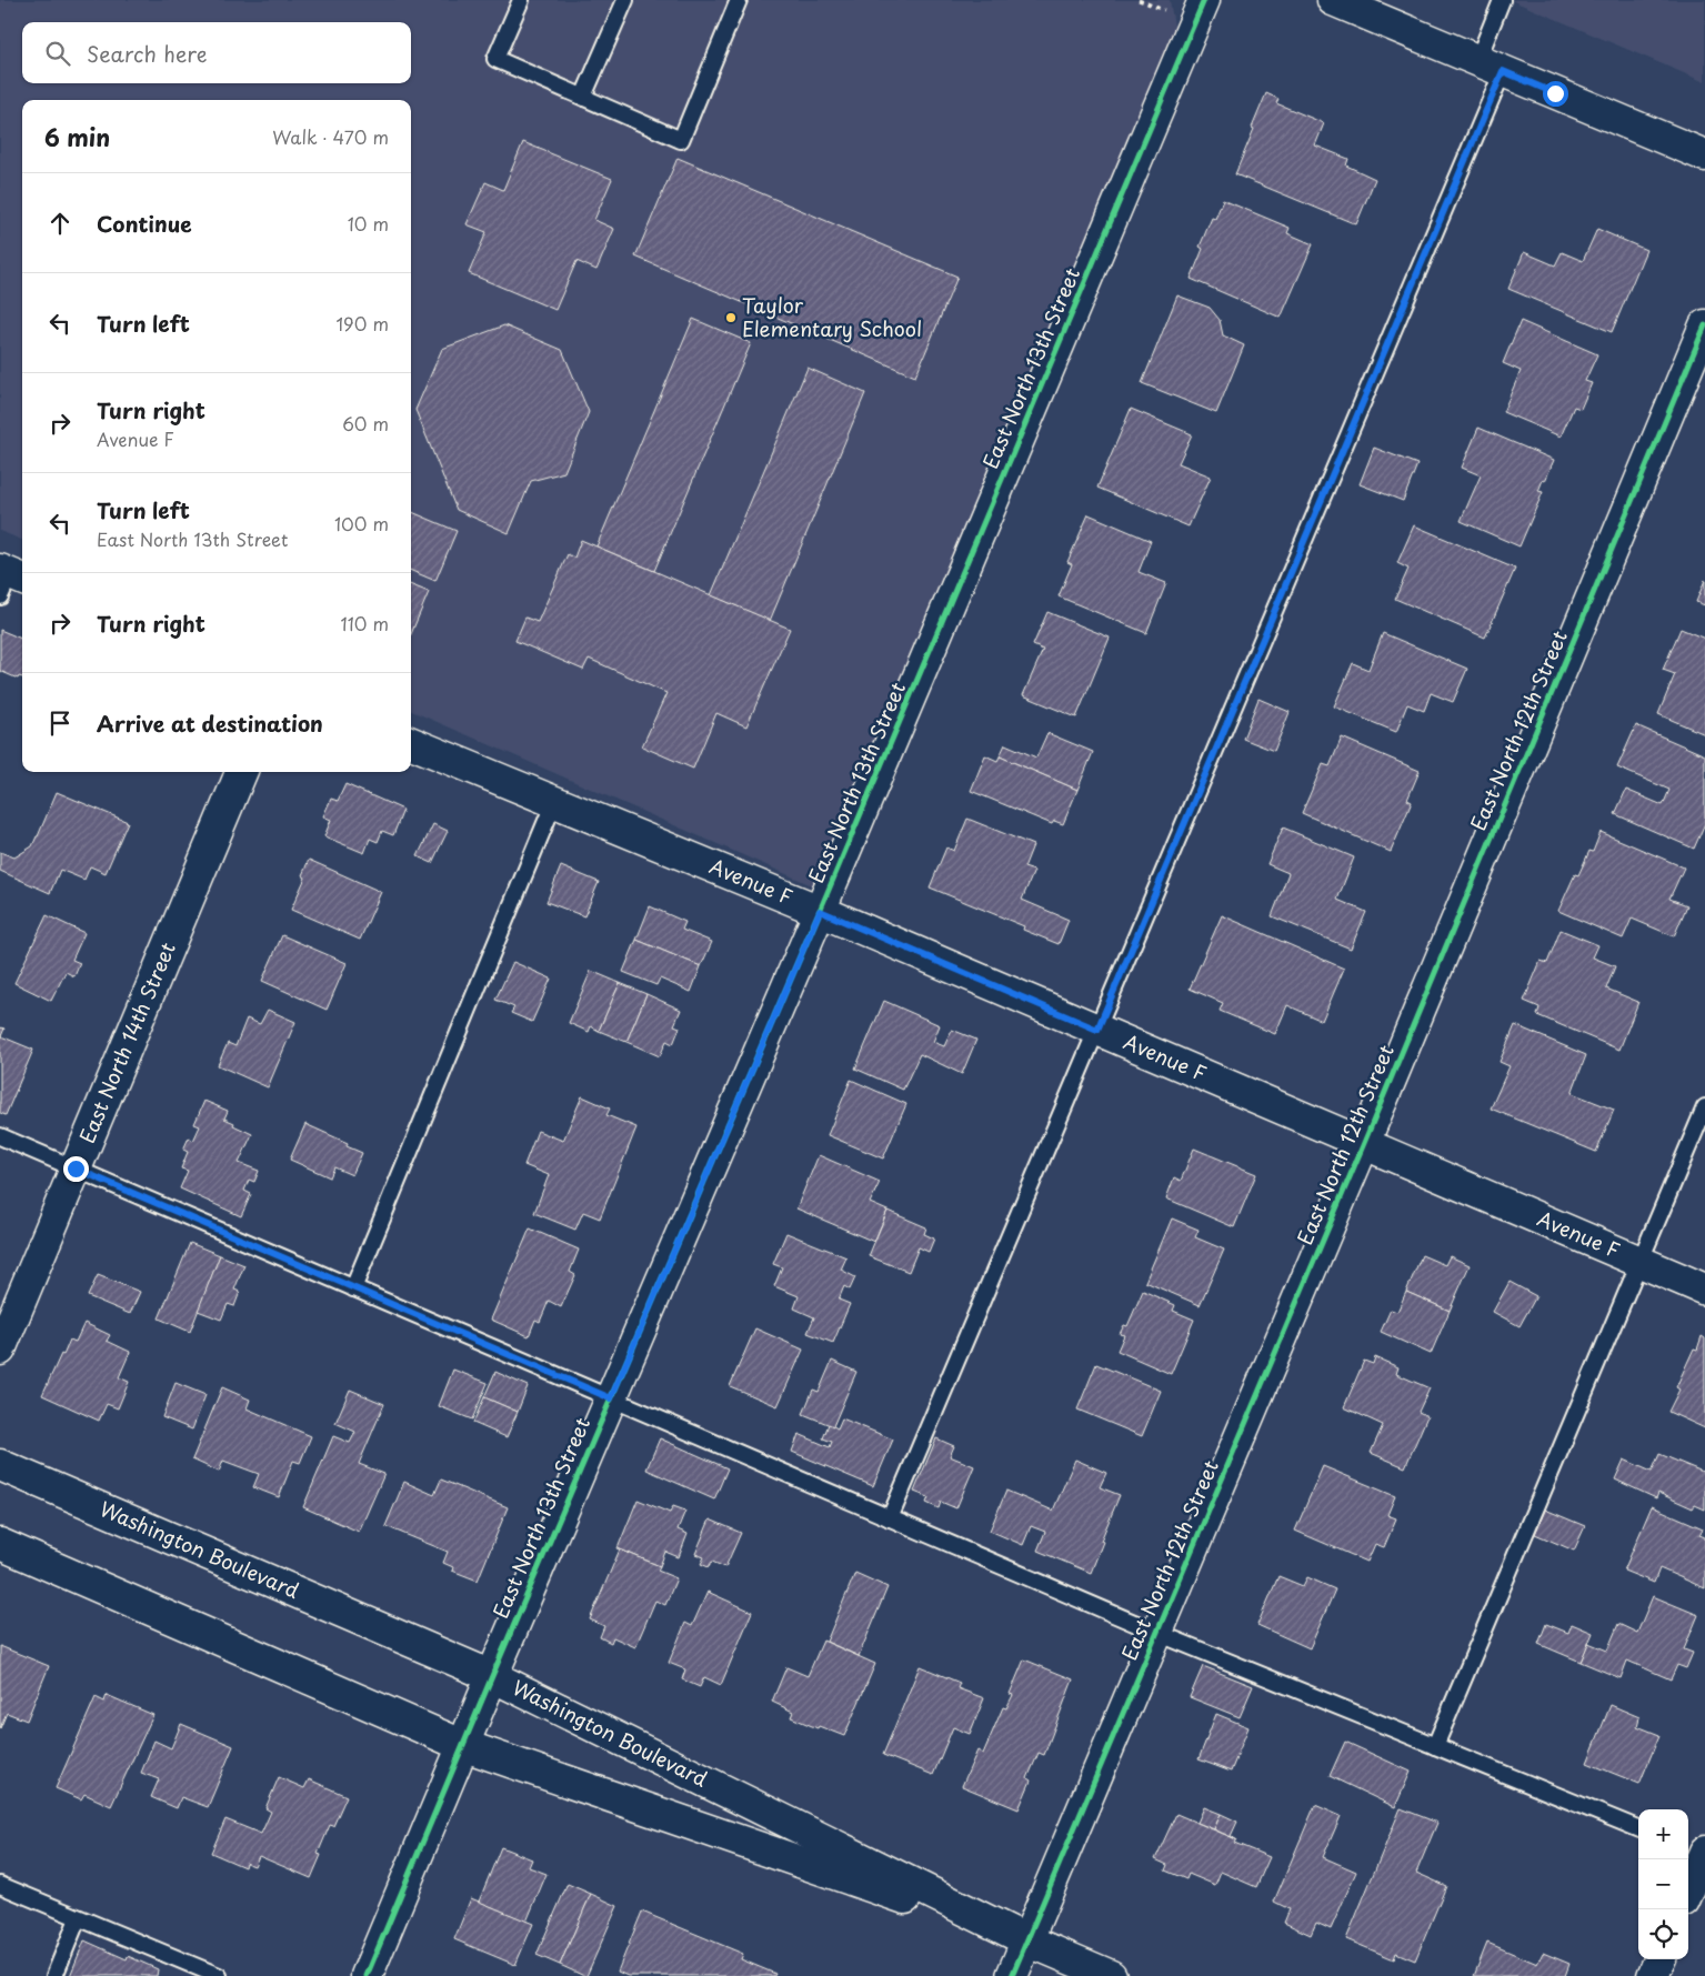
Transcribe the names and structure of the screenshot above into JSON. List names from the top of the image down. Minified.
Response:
{"streets":{"street":["East North 13th Street","East North 12th Street","Avenue F","East North 14th Street","Washington Boulevard"]},"crossings":[["East North 13th Street","Avenue F"],["East North 13th Street","Washington Boulevard"],["East North 12th Street","Avenue F"],["East North 12th Street","Washington Boulevard"]],"places":["Taylor Elementary School"],"page":{"search":"Search here","heading":["6 min","Walk · 470 m"],"list":[["Continue","10 m"],["Turn left","190 m"],["Turn right","Avenue F","60 m"],["Turn left","East North 13th Street","100 m"],["Turn right","110 m"],"Arrive at destination"],"map_buttons":["+","−"]}}
